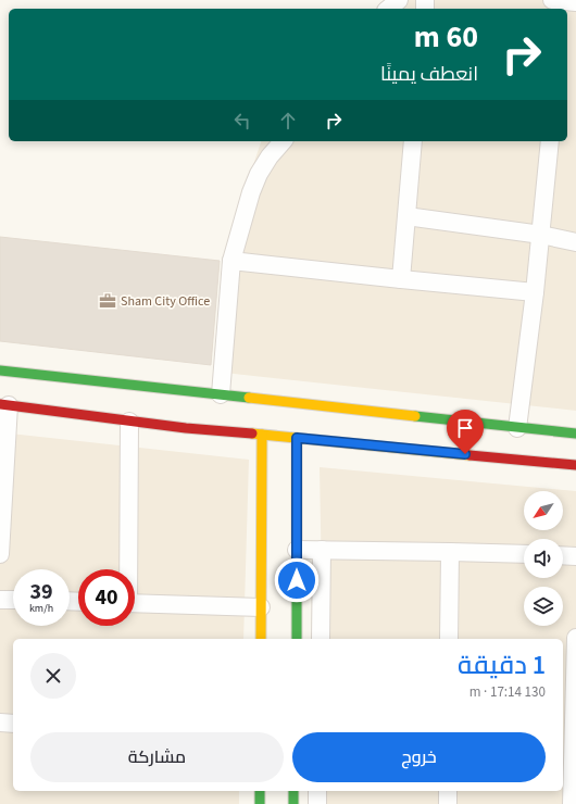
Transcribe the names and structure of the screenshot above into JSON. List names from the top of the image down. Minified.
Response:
{"places":{"office":["Sham City Office"]},"north":"bottom left","page":{"turn":["60 m","انعطف يمينًا"],"speed":"39 km/h","limit":"40","heading":["1 دقيقة","130 m · 17:14"],"buttons":["خروج","مشاركة"]}}
